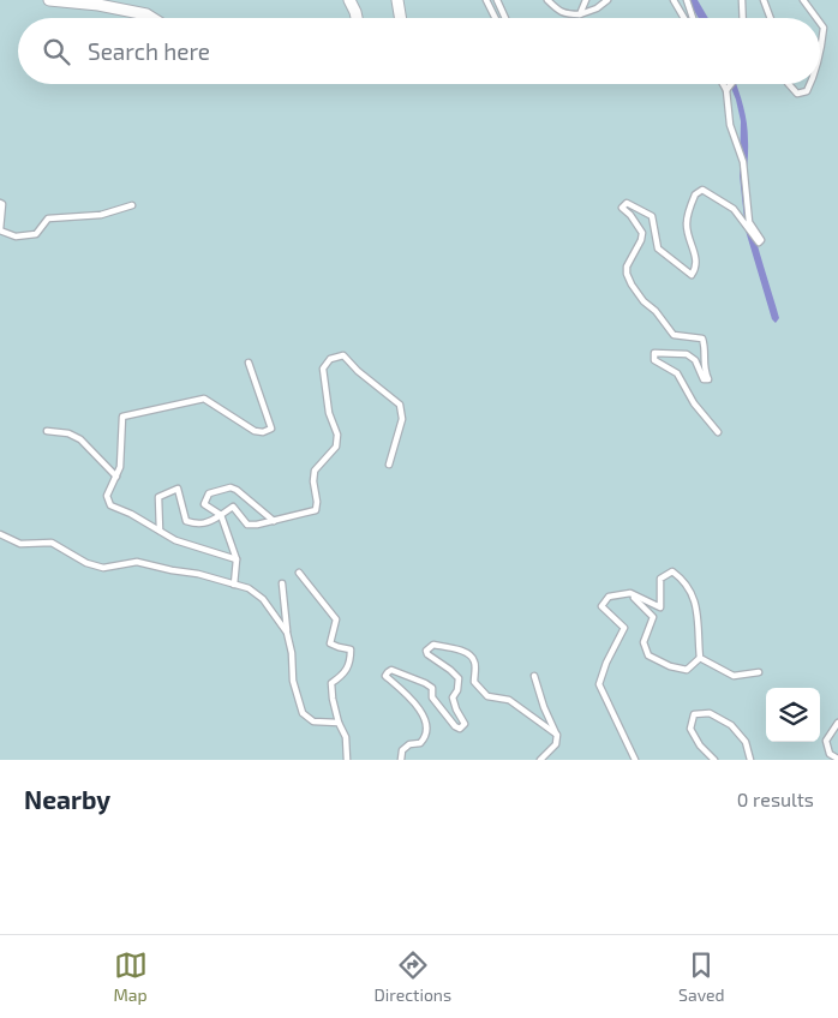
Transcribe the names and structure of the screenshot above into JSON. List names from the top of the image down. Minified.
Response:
{"page":{"search":"Search here","heading":["Nearby","0 results"],"nav":["Map","Directions","Saved"]}}
